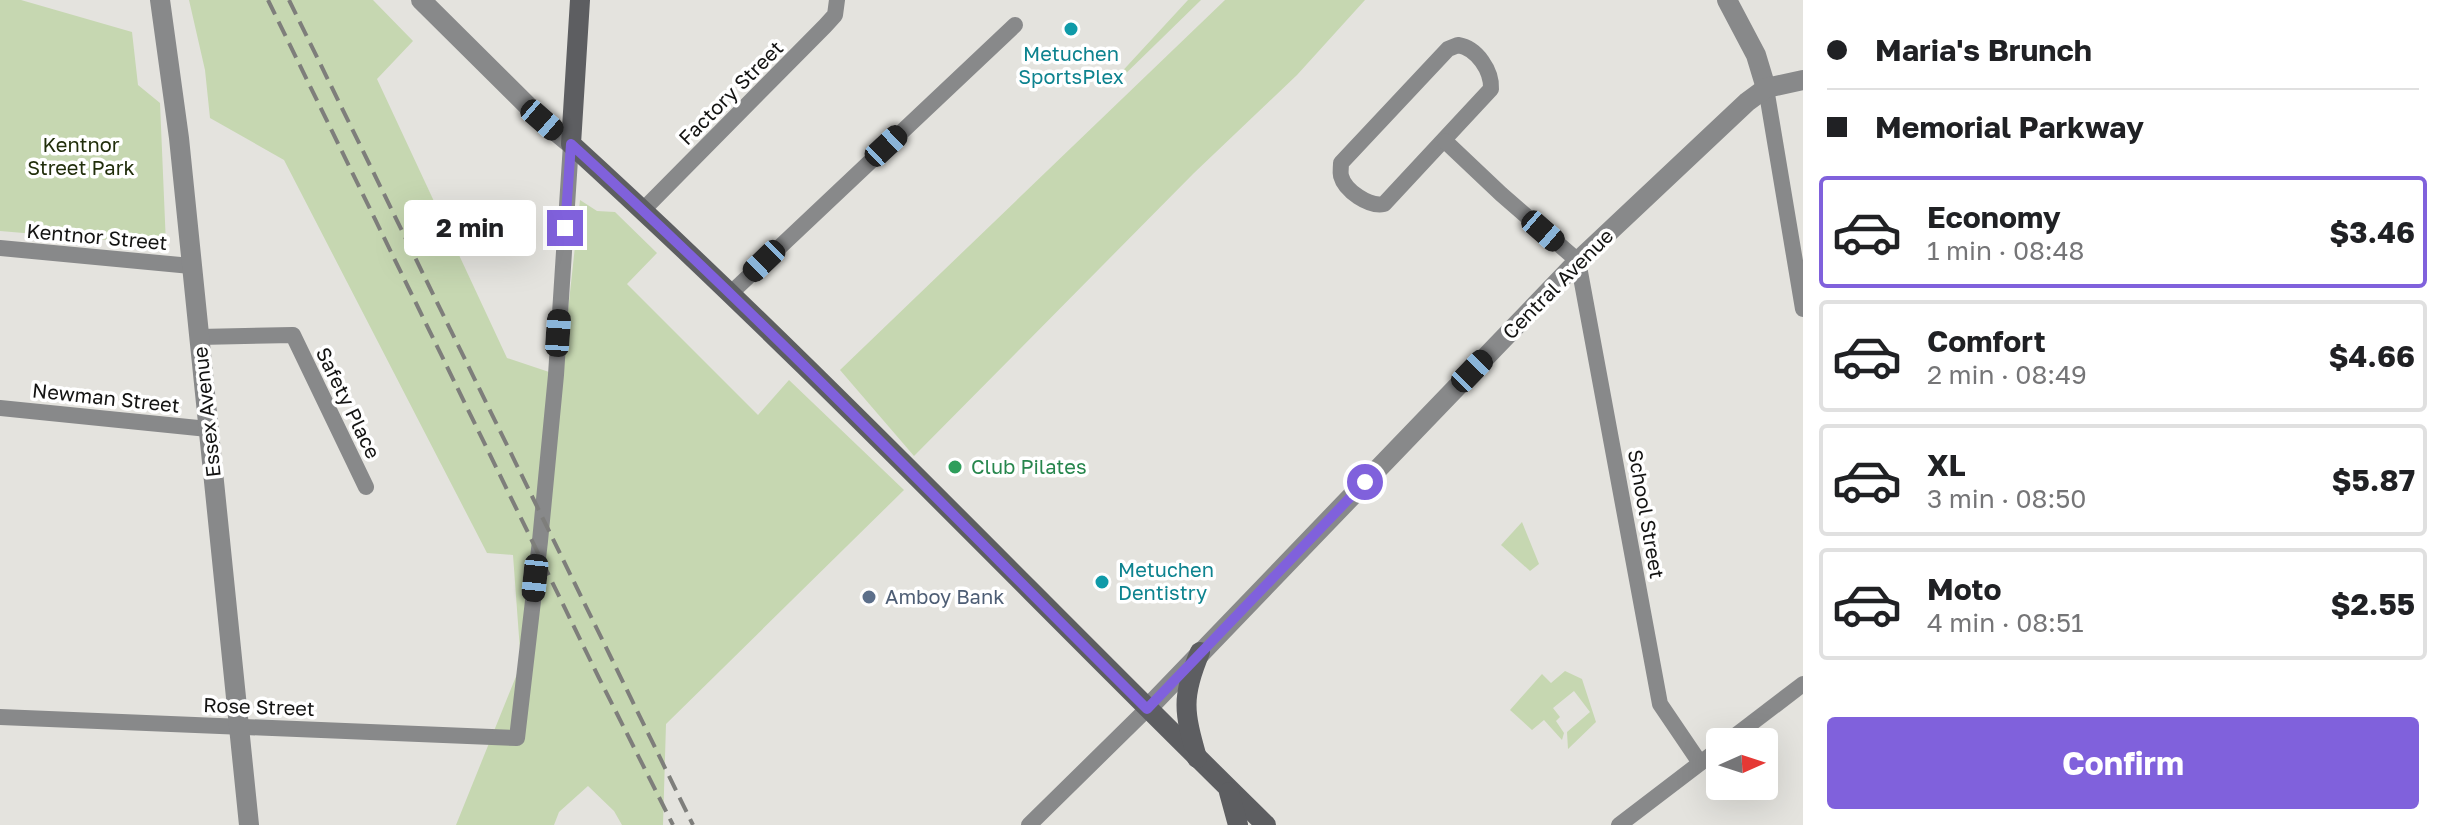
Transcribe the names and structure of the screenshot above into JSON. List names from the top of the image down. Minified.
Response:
{"streets":{"street":["Factory Street","Kentnor Street","Central Avenue","Newman Street","Safety Place","Essex Avenue","School Street","Rose Street"]},"crossings":[["Kentnor Street","Essex Avenue"],["Central Avenue","School Street"],["Newman Street","Essex Avenue"],["Safety Place","Essex Avenue"],["Essex Avenue","Rose Street"]],"parks":["Kentnor Street Park"],"places":["Metuchen SportsPlex","Club Pilates","Metuchen Dentistry","Amboy Bank"],"north":"right","page":{"banner":["Maria's Brunch","Memorial Parkway"],"list":[{"name":"Economy","note":"1 min · 08:48","value":"$3.46"},{"name":"Comfort","note":"2 min · 08:49","value":"$4.66"},{"name":"XL","note":"3 min · 08:50","value":"$5.87"},{"name":"Moto","note":"4 min · 08:51","value":"$2.55"}],"bubble":"2 min","buttons":"Confirm"}}
